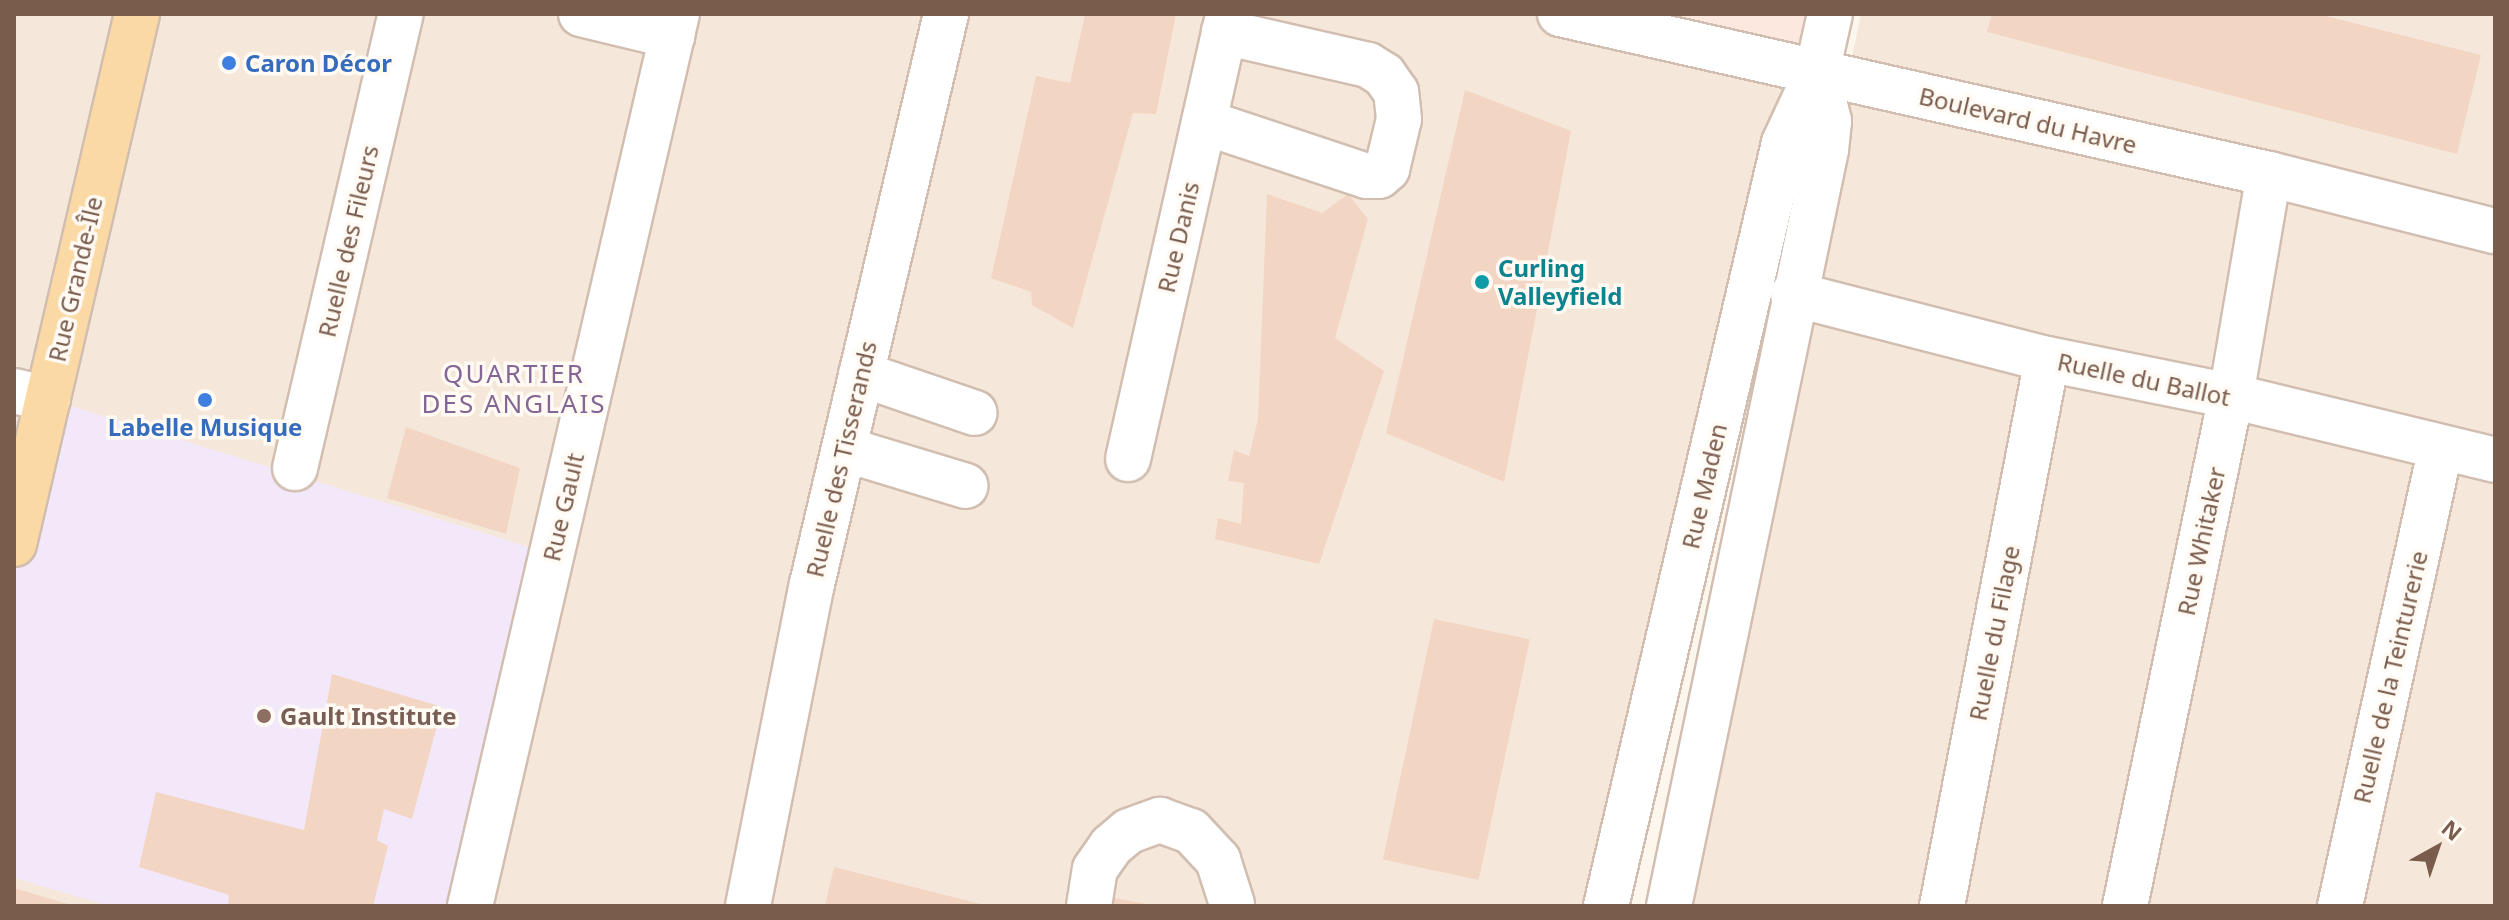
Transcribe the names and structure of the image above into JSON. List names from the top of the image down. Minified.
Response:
{"streets":{"main road":["Rue Grande-Île"],"street":["Boulevard du Havre","Rue Danis","Ruelle des Fileurs","Ruelle du Ballot","Ruelle des Tisserands","Rue Maden","Rue Gault","Rue Whitaker","Ruelle du Filage","Ruelle de la Teinturerie"]},"crossings":[["Boulevard du Havre","Rue Maden"],["Boulevard du Havre","Rue Whitaker"],["Ruelle du Ballot","Rue Maden"],["Ruelle du Ballot","Rue Whitaker"],["Ruelle du Ballot","Ruelle du Filage"],["Ruelle du Ballot","Ruelle de la Teinturerie"]],"districts":["QUARTIER DES ANGLAIS"],"places":["Caron Décor","Curling Valleyfield","Labelle Musique","Gault Institute"],"north":"top right"}
